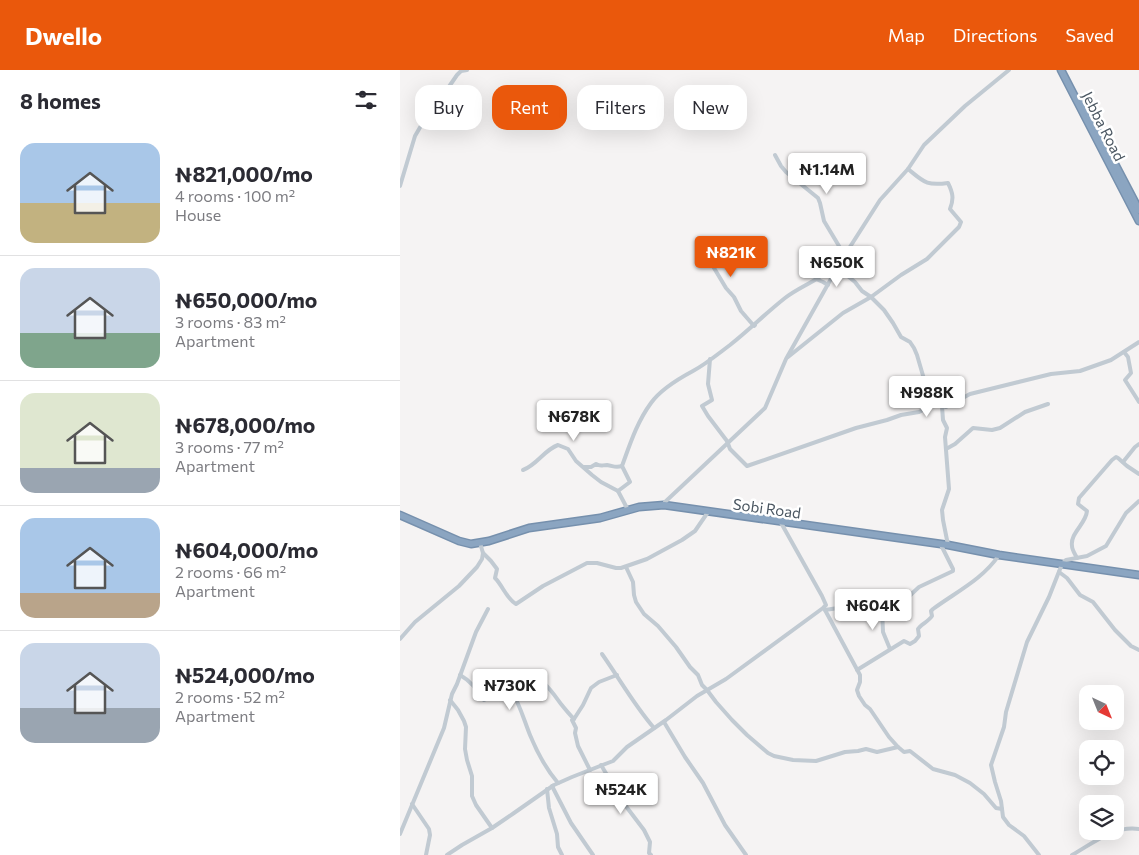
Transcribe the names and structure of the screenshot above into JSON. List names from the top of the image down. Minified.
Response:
{"streets":{"highway":["Jebba Road","Sobi Road"]},"north":"bottom right","page":{"header":"Dwello","nav":["Map","Directions","Saved"],"heading":"8 homes","chip":["Buy","Rent","Filters","New"],"list":[{"name":"₦821,000/mo","note":"4 rooms · 100 m² · House"},{"name":"₦650,000/mo","note":"3 rooms · 83 m² · Apartment"},{"name":"₦678,000/mo","note":"3 rooms · 77 m² · Apartment"},{"name":"₦604,000/mo","note":"2 rooms · 66 m² · Apartment"},{"name":"₦524,000/mo","note":"2 rooms · 52 m² · Apartment"}],"price":["₦1.14M","₦821K","₦650K","₦988K","₦678K","₦604K","₦730K","₦524K"]}}
